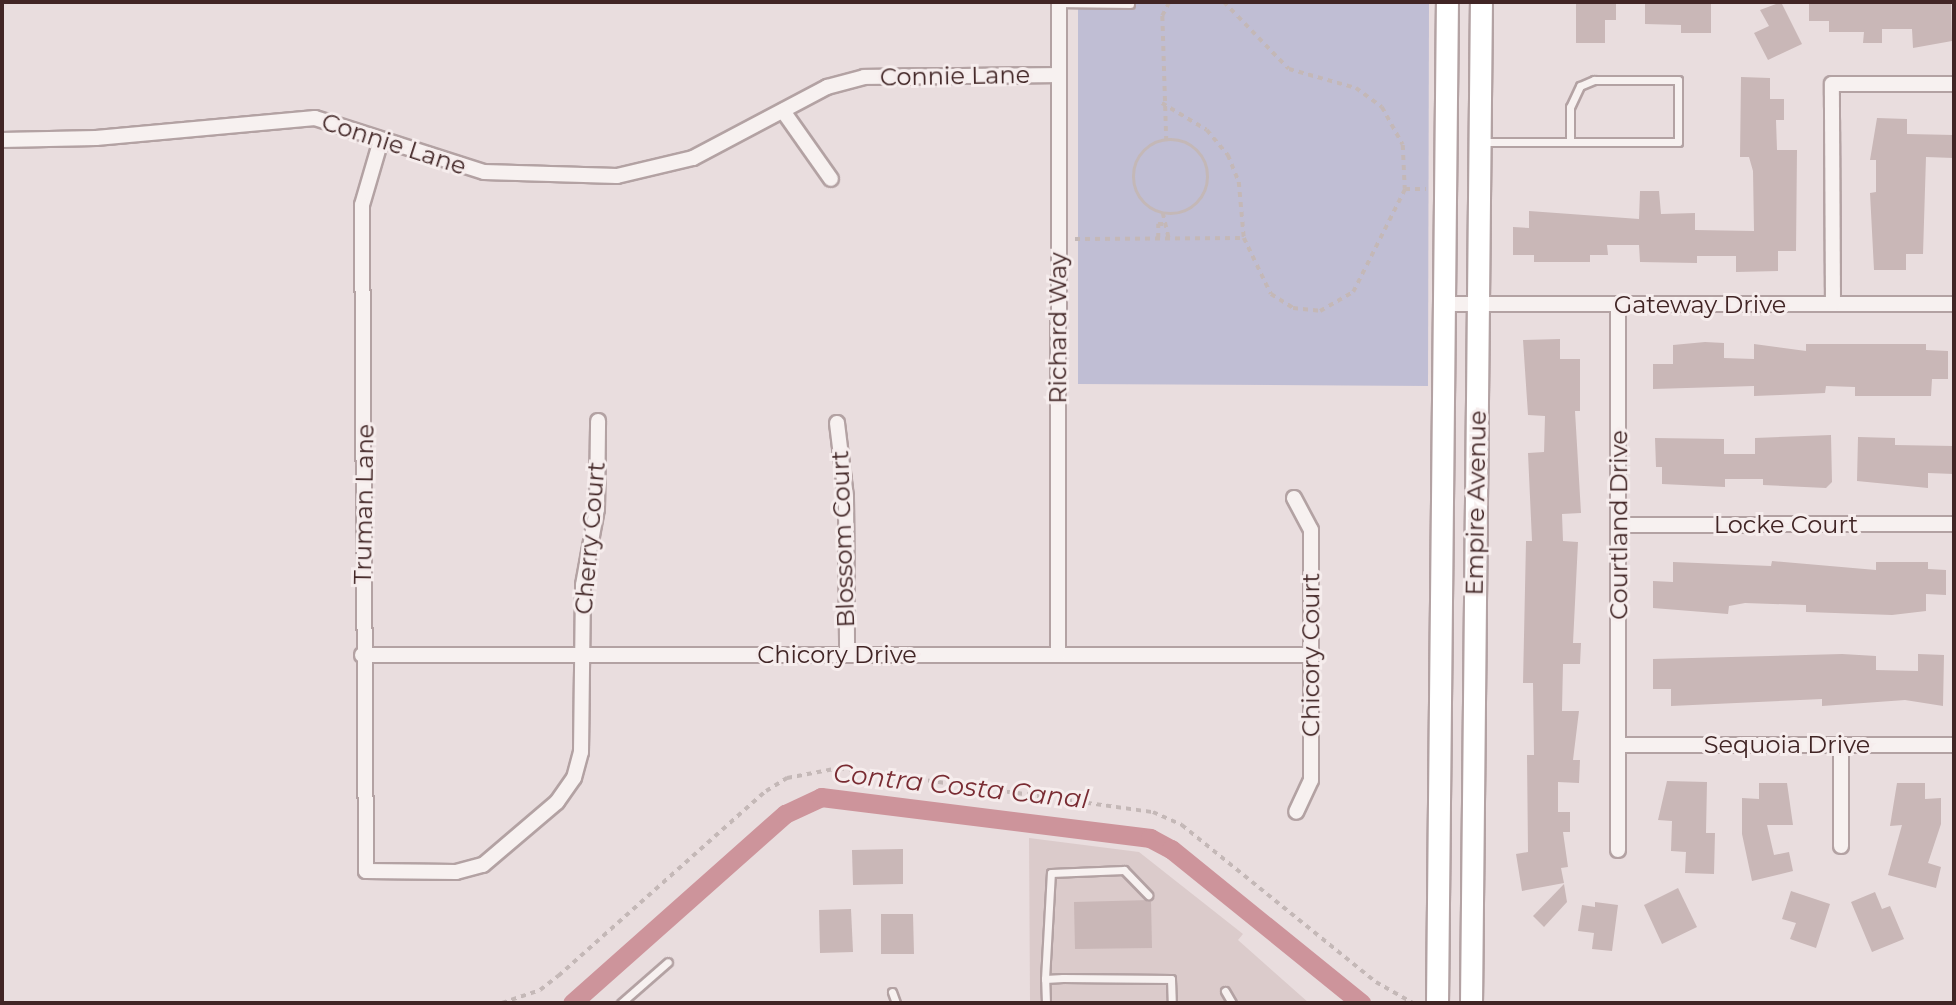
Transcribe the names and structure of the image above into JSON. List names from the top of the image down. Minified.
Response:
{"streets":{"main road":["Empire Avenue"],"street":["Connie Lane","Gateway Drive","Richard Way","Truman Lane","Courtland Drive","Locke Court","Cherry Court","Blossom Court","Chicory Drive","Chicory Court","Sequoia Drive"]},"crossings":[["Connie Lane","Richard Way"],["Connie Lane","Truman Lane"],["Gateway Drive","Empire Avenue"],["Gateway Drive","Courtland Drive"],["Richard Way","Chicory Drive"],["Truman Lane","Cherry Court"],["Truman Lane","Chicory Drive"],["Courtland Drive","Locke Court"],["Courtland Drive","Sequoia Drive"],["Cherry Court","Chicory Drive"],["Blossom Court","Chicory Drive"],["Chicory Drive","Chicory Court"]],"water":["Contra Costa Canal"]}
